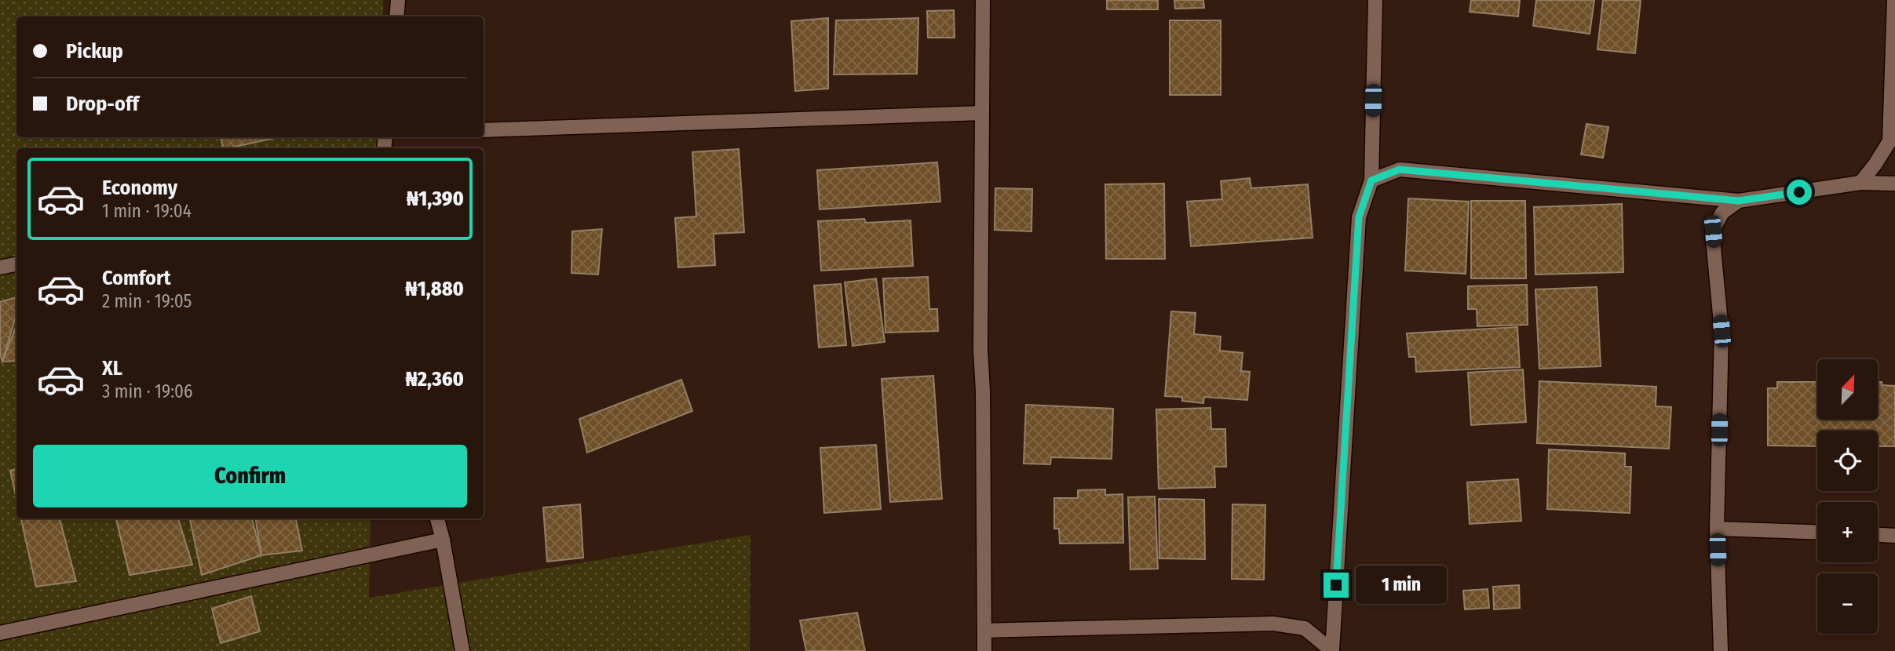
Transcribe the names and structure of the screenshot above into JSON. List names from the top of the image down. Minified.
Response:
{"north":"top right","page":{"banner":["Pickup","Drop-off"],"list":[{"name":"Economy","note":"1 min · 19:04","value":"₦1,390"},{"name":"Comfort","note":"2 min · 19:05","value":"₦1,880"},{"name":"XL","note":"3 min · 19:06","value":"₦2,360"}],"map_buttons":["+","−"],"buttons":"Confirm","bubble":"1 min"}}
